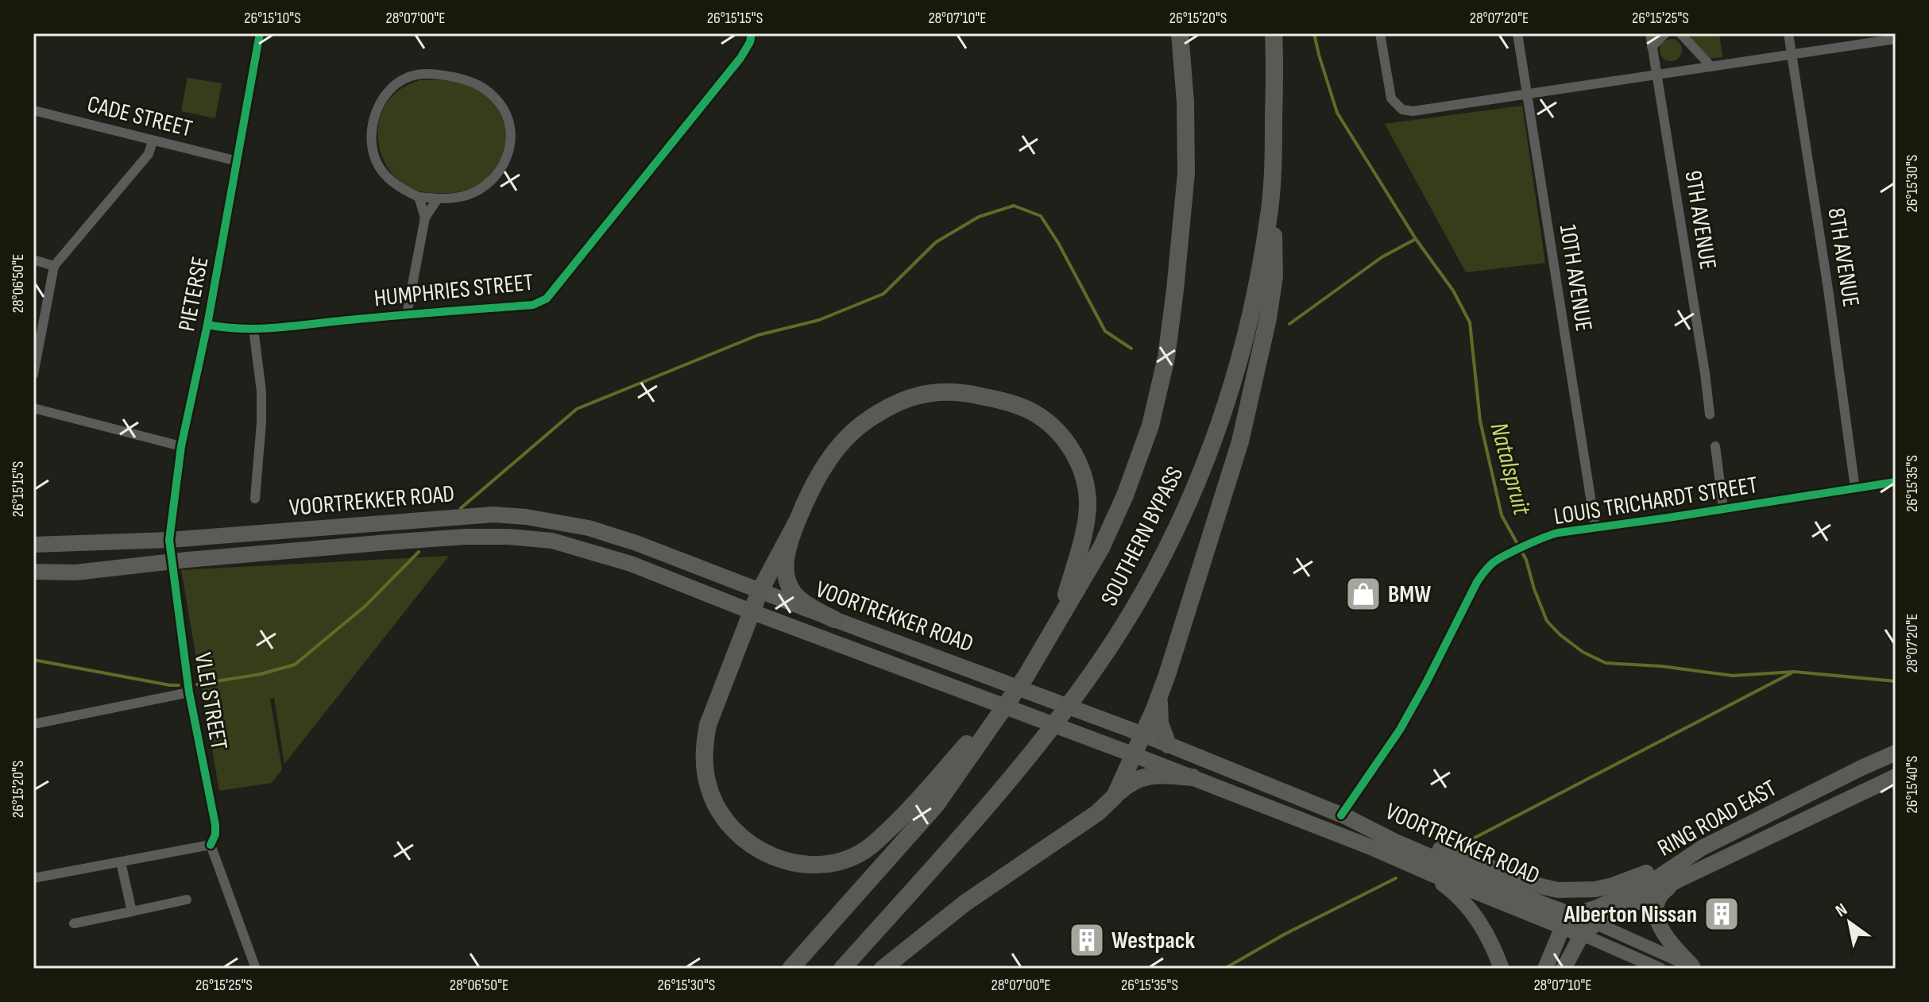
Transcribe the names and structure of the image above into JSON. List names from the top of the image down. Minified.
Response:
{"streets":{"highway":["SOUTHERN BYPASS"],"main road":["VOORTREKKER ROAD","RING ROAD EAST"],"street":["CADE STREET","9TH AVENUE","8TH AVENUE","10TH AVENUE","HUMPHRIES STREET","PIETERSE","LOUIS TRICHARDT STREET","VLEI STREET"]},"crossings":[["CADE STREET","PIETERSE"],["8TH AVENUE","LOUIS TRICHARDT STREET"],["10TH AVENUE","LOUIS TRICHARDT STREET"],["HUMPHRIES STREET","PIETERSE"],["PIETERSE","VOORTREKKER ROAD"],["PIETERSE","VLEI STREET"],["VOORTREKKER ROAD","LOUIS TRICHARDT STREET"],["VOORTREKKER ROAD","VLEI STREET"],["VOORTREKKER ROAD","RING ROAD EAST"]],"water":["Natalspruit"],"places":{"shop":["BMW"],"building":["Alberton Nissan","Westpack"]},"north":"top left","coordinates":["26°15'10\"S","28°07'00\"E","26°15'15\"S","28°07'10\"E","26°15'20\"S","28°07'20\"E","26°15'25\"S","26°15'30\"S","28°06'50\"E","26°15'35\"S","26°15'40\"S"]}
